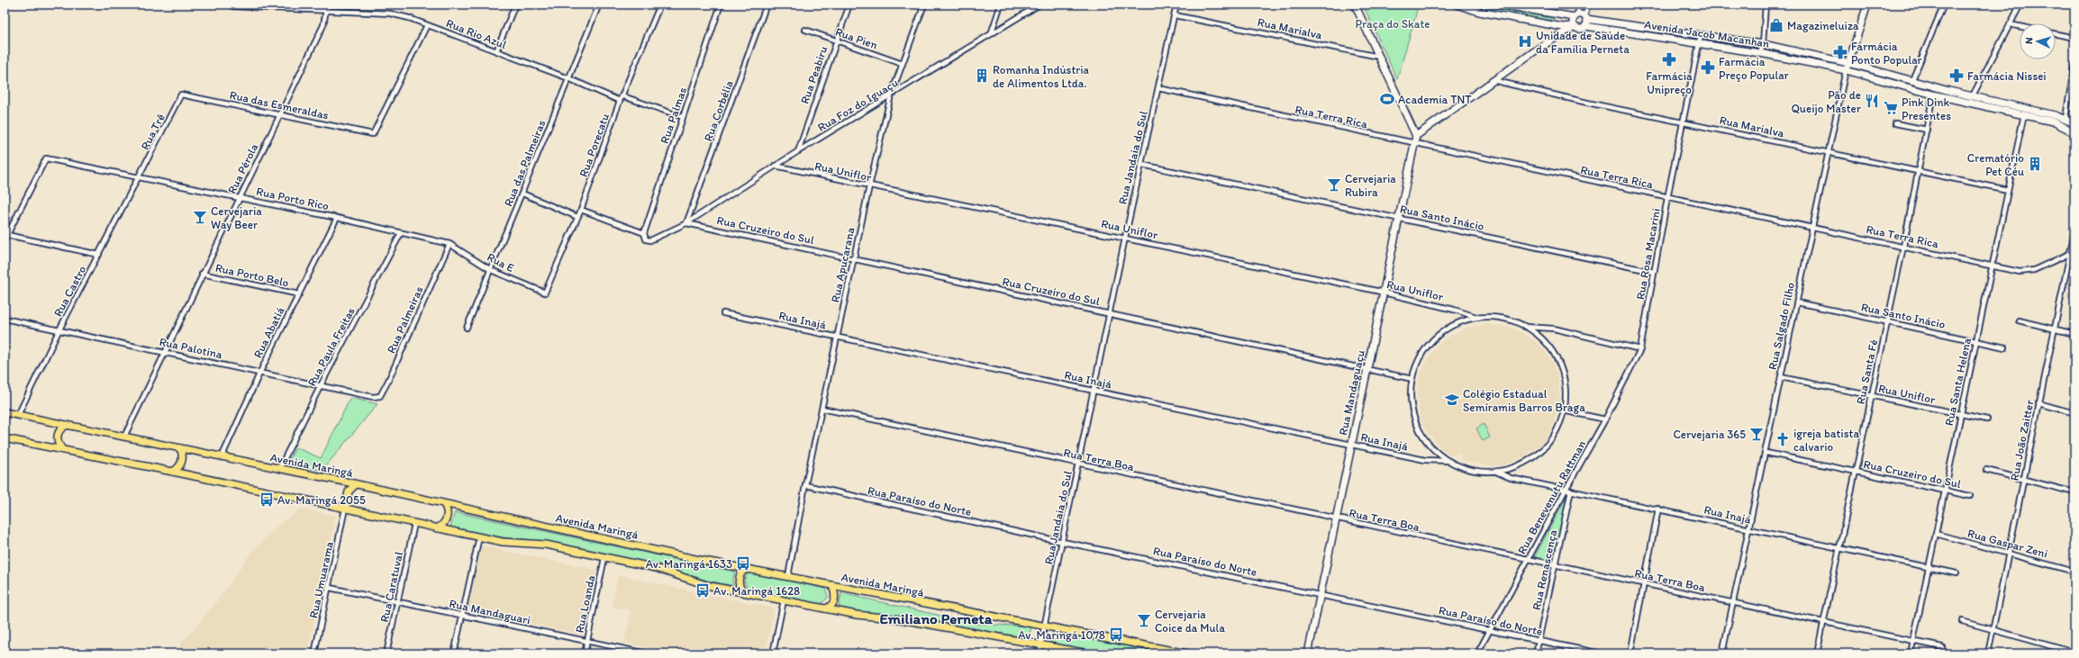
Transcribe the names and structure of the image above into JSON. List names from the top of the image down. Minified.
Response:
{"streets":{"main road":["Avenida Jacob Macanhan","Rua Salgado Filho","Rua Mandaguaçu","Avenida Maringá"],"street":["Rua Marialva","Rua Rio Azul","Rua Pien","Rua Peabiru","Rua das Esmeraldas","Rua Foz do Iguaçu","Rua Corbélia","Rua Palmas","Rua Terra Rica","Rua Trê","Rua Porecatu","Rua Jandaia do Sul","Rua das Palmeiras","Rua Pérola","Rua Uniflor","Rua Porto Rico","Rua Santo Inácio","Rua Cruzeiro do Sul","Rua Rosa Macarini","Rua E","Rua Apucarana","Rua Porto Belo","Rua Castro","Rua Palmeiras","Rua Inajá","Rua Abatiá","Rua Paula Freitas","Rua Palotina","Rua Santa Fé","Rua Santa Helena","Rua João Zaitter","Rua Terra Boa","Rua Benevenutu Rattman","Rua Paraíso do Norte","Rua Gaspar Zeni","Rua Renascença","Rua Umuarama","Rua Caratuval","Rua Loanda","Rua Mandaguari"]},"crossings":[["Rua Marialva","Rua Jandaia do Sul"],["Rua Marialva","Rua Rosa Macarini"],["Rua Marialva","Rua Salgado Filho"],["Rua Marialva","Rua Santa Fé"],["Rua Marialva","Rua Santa Helena"],["Rua Rio Azul","Rua das Esmeraldas"],["Rua Rio Azul","Rua Porecatu"],["Rua Rio Azul","Rua das Palmeiras"],["Rua Rio Azul","Rua Pérola"],["Avenida Jacob Macanhan","Rua Rosa Macarini"],["Avenida Jacob Macanhan","Rua Salgado Filho"],["Avenida Jacob Macanhan","Rua Santa Fé"],["Avenida Jacob Macanhan","Rua Santa Helena"],["Rua Pien","Rua Peabiru"],["Rua Pien","Rua Apucarana"],["Rua Peabiru","Rua Foz do Iguaçu"],["Rua das Esmeraldas","Rua Trê"],["Rua das Esmeraldas","Rua Pérola"],["Rua Foz do Iguaçu","Rua Corbélia"],["Rua Foz do Iguaçu","Rua Palmas"],["Rua Foz do Iguaçu","Rua Uniflor"],["Rua Foz do Iguaçu","Rua Cruzeiro do Sul"],["Rua Foz do Iguaçu","Rua Apucarana"],["Rua Corbélia","Rua Cruzeiro do Sul"],["Rua Terra Rica","Rua Jandaia do Sul"],["Rua Terra Rica","Rua Rosa Macarini"],["Rua Terra Rica","Rua Salgado Filho"],["Rua Terra Rica","Rua Santa Fé"],["Rua Terra Rica","Rua Santa Helena"],["Rua Terra Rica","Rua Mandaguaçu"],["Rua Terra Rica","Rua João Zaitter"],["Rua Trê","Rua Porto Rico"],["Rua Trê","Rua Castro"],["Rua Porecatu","Rua E"],["Rua Jandaia do Sul","Rua Uniflor"],["Rua Jandaia do Sul","Rua Santo Inácio"],["Rua Jandaia do Sul","Rua Cruzeiro do Sul"],["Rua Jandaia do Sul","Rua Inajá"],["Rua Jandaia do Sul","Rua Terra Boa"],["Rua Jandaia do Sul","Avenida Maringá"],["Rua Jandaia do Sul","Rua Paraíso do Norte"],["Rua das Palmeiras","Rua E"],["Rua Pérola","Rua Porto Rico"],["Rua Pérola","Rua Porto Belo"],["Rua Pérola","Rua Palotina"],["Rua Pérola","Avenida Maringá"],["Rua Uniflor","Rua Apucarana"],["Rua Uniflor","Rua Salgado Filho"],["Rua Uniflor","Rua Santa Fé"],["Rua Uniflor","Rua Santa Helena"],["Rua Uniflor","Rua Mandaguaçu"],["Rua Porto Rico","Rua E"],["Rua Porto Rico","Rua Castro"],["Rua Porto Rico","Rua Palmeiras"],["Rua Porto Rico","Rua Abatiá"],["Rua Porto Rico","Rua Paula Freitas"],["Rua Santo Inácio","Rua Rosa Macarini"],["Rua Santo Inácio","Rua Salgado Filho"],["Rua Santo Inácio","Rua Santa Fé"],["Rua Santo Inácio","Rua Santa Helena"],["Rua Santo Inácio","Rua Mandaguaçu"],["Rua Cruzeiro do Sul","Rua Apucarana"],["Rua Cruzeiro do Sul","Rua Salgado Filho"],["Rua Cruzeiro do Sul","Rua Santa Fé"],["Rua Cruzeiro do Sul","Rua Santa Helena"],["Rua Cruzeiro do Sul","Rua Mandaguaçu"],["Rua Rosa Macarini","Rua Benevenutu Rattman"],["Rua E","Rua Palmeiras"],["Rua Apucarana","Rua Inajá"],["Rua Apucarana","Rua Terra Boa"],["Rua Apucarana","Avenida Maringá"],["Rua Apucarana","Rua Paraíso do Norte"],["Rua Porto Belo","Rua Abatiá"],["Rua Castro","Rua Palotina"],["Rua Castro","Avenida Maringá"],["Rua Palmeiras","Rua Palotina"],["Rua Inajá","Rua Salgado Filho"],["Rua Inajá","Rua Santa Fé"],["Rua Inajá","Rua Santa Helena"],["Rua Inajá","Rua Mandaguaçu"],["Rua Inajá","Rua Benevenutu Rattman"],["Rua Inajá","Rua Renascença"],["Rua Salgado Filho","Rua Terra Boa"],["Rua Abatiá","Rua Palotina"],["Rua Abatiá","Avenida Maringá"],["Rua Paula Freitas","Rua Palotina"],["Rua Paula Freitas","Avenida Maringá"],["Rua Santa Fé","Rua Terra Boa"],["Rua Santa Helena","Rua Terra Boa"],["Rua Santa Helena","Rua Gaspar Zeni"],["Rua Mandaguaçu","Rua Terra Boa"],["Rua Mandaguaçu","Rua Paraíso do Norte"],["Rua João Zaitter","Rua Gaspar Zeni"],["Rua Terra Boa","Rua Benevenutu Rattman"],["Rua Terra Boa","Rua Renascença"],["Rua Benevenutu Rattman","Rua Paraíso do Norte"],["Rua Paraíso do Norte","Rua Renascença"],["Rua Umuarama","Rua Mandaguari"],["Rua Caratuval","Rua Mandaguari"],["Rua Loanda","Rua Mandaguari"]],"districts":["Emiliano Perneta"],"parks":["Praça do Skate"],"places":{"shop":["Magazineluiza"],"hospital":["Unidade de Saúde da Família Perneta"],"pharmacy":["Farmácia Ponto Popular","Farmácia Unipreço","Farmácia Preço Popular","Farmácia Nissei"],"building":["Romanha Indústria de Alimentos Ltda.","Crematório Pet Céu"],"sports":["Academia TNT"],"restaurant":["Pão de Queijo Master"],"supermarket":["Pink Dink Presentes"],"bar":["Cervejaria Rubira","Cervejaria Way Beer","Cervejaria 365","Cervejaria Coice da Mula"],"school or university":["Colégio Estadual Semíramis Barros Braga"],"church":["igreja batista calvario"],"bus stop":["Av. Maringá 2055","Av. Maringá 1633","Av. Maringá 1628","Av. Maringá 1078"]},"north":"left"}
